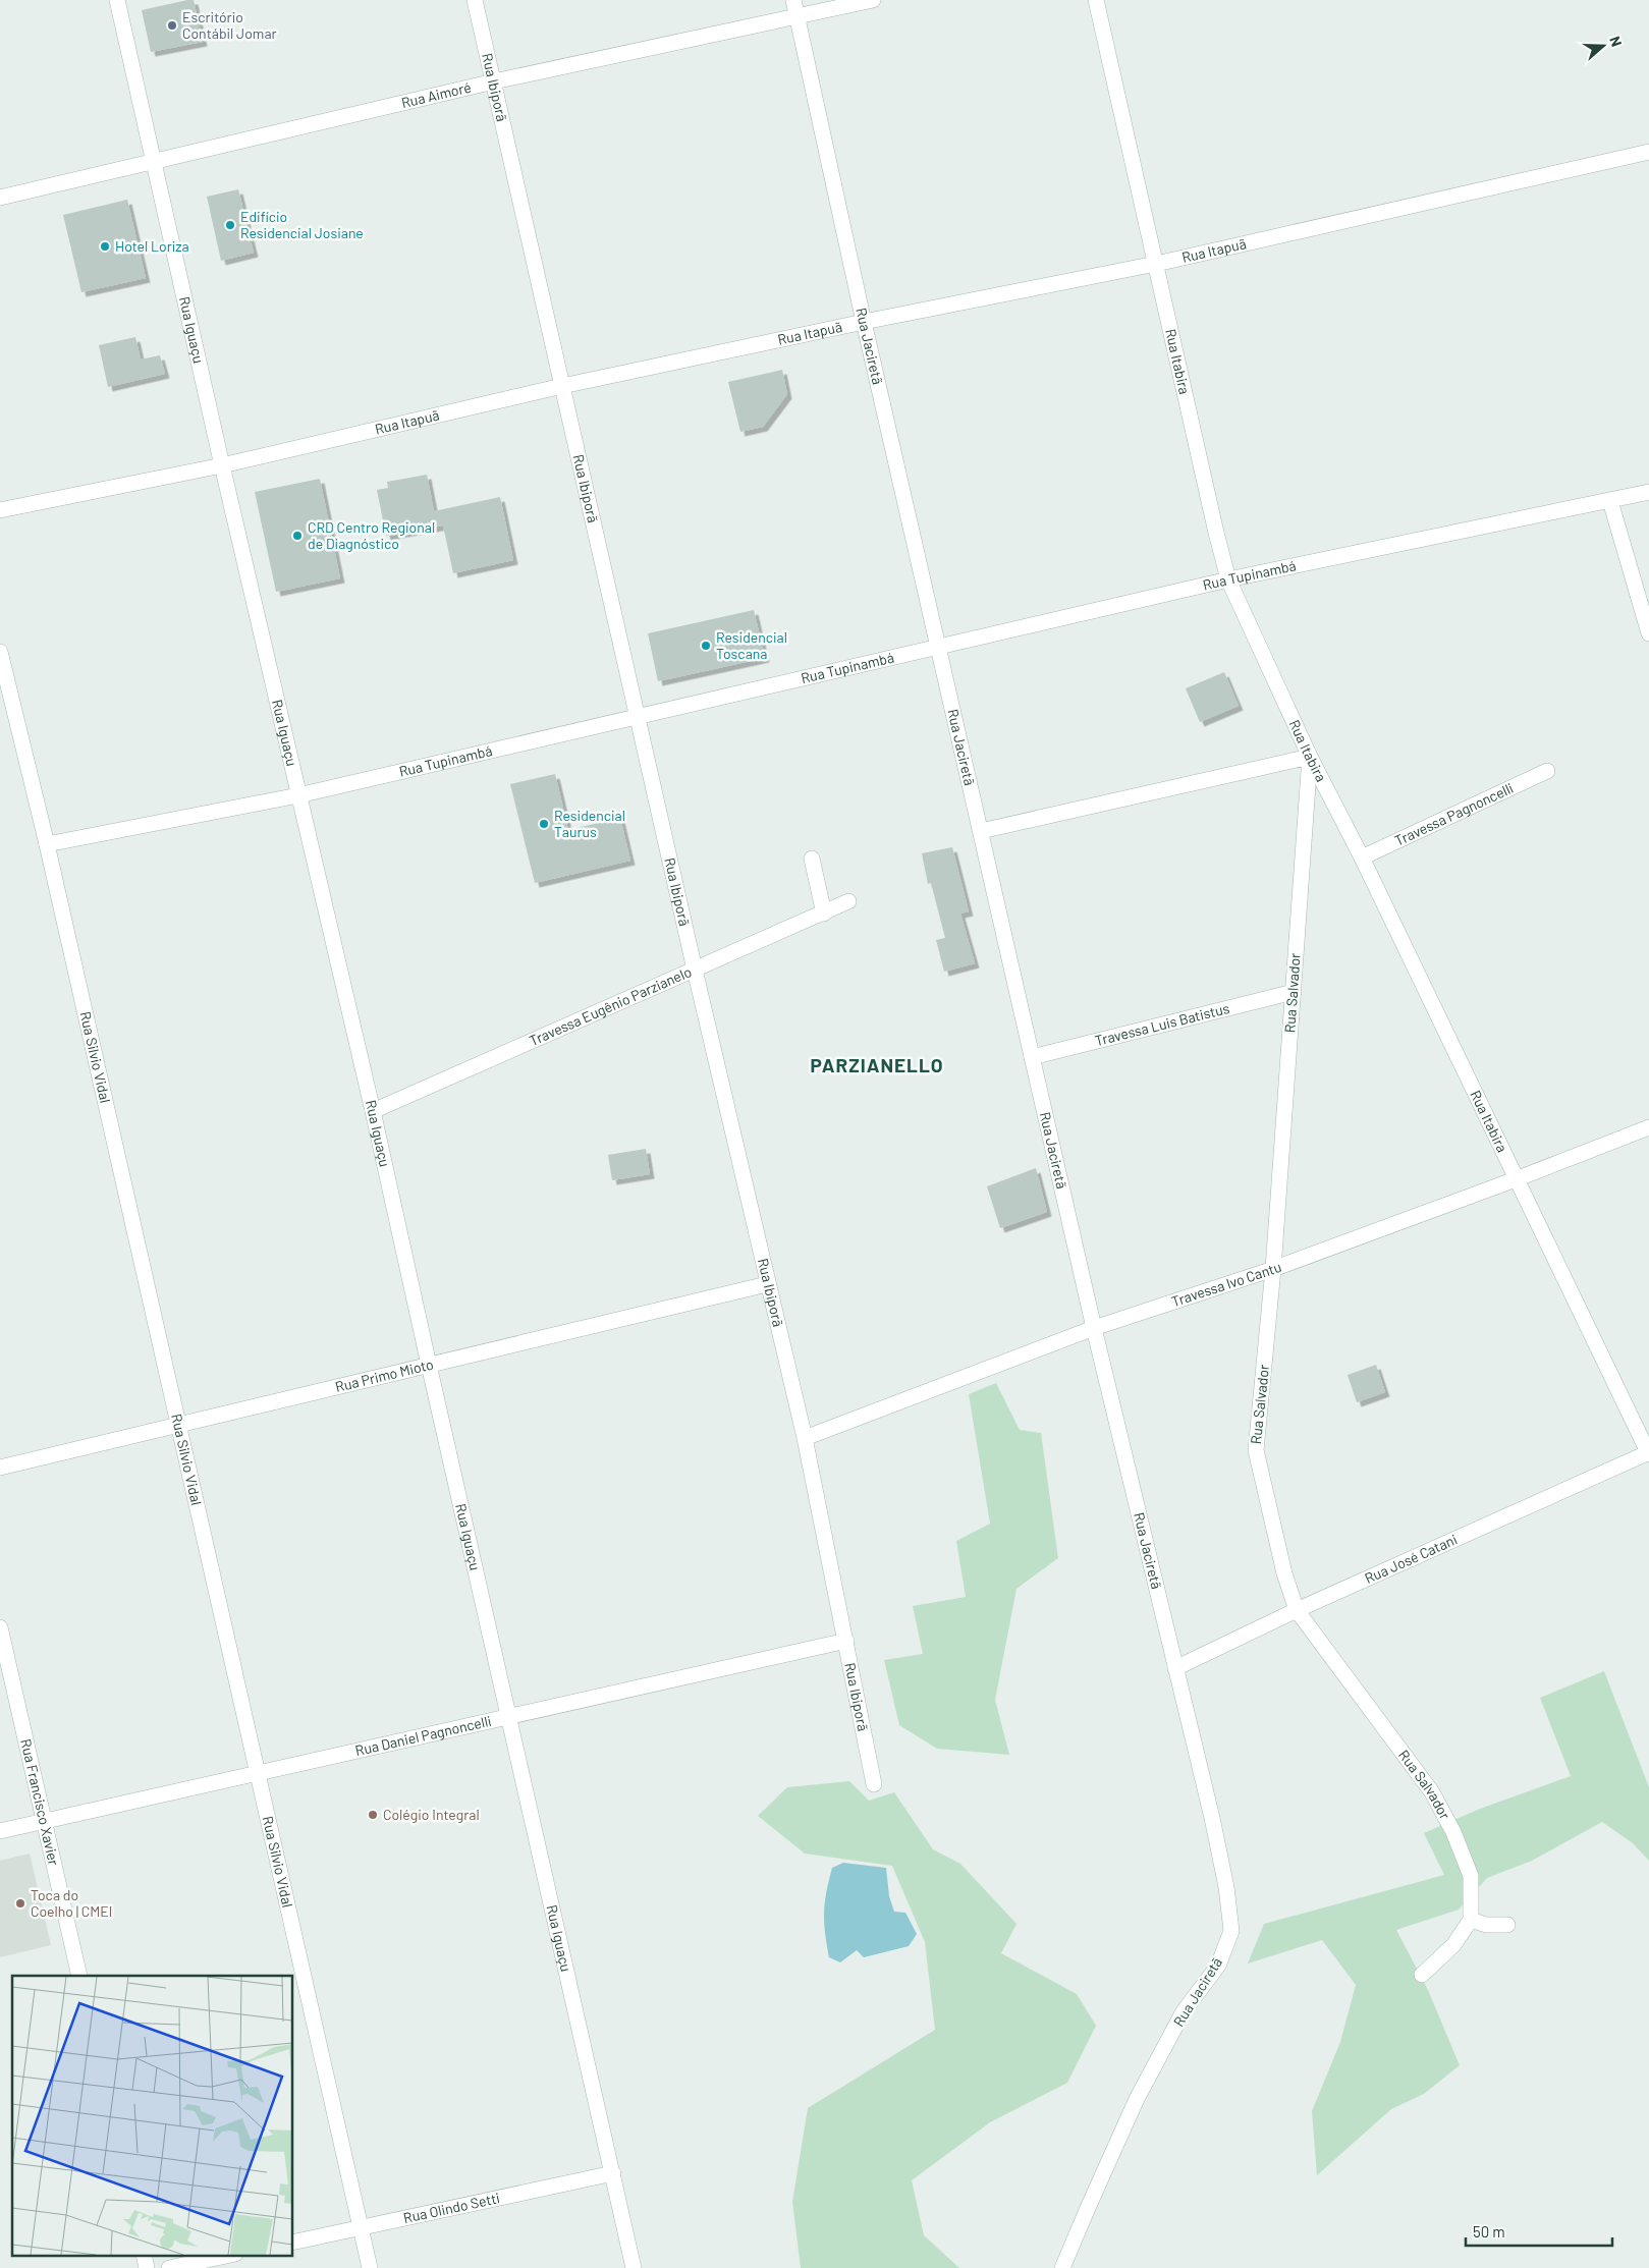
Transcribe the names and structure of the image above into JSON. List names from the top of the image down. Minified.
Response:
{"streets":{"street":["Rua Ibiporã","Rua Aimoré","Rua Itapuã","Rua Iguaçu","Rua Jaciretã","Rua Itabira","Rua Tupinambá","Travessa Pagnoncelli","Rua Salvador","Travessa Eugênio Parzianelo","Travessa Luis Batistus","Rua Silvio Vidal","Travessa Ivo Cantu","Rua Primo Mioto","Rua José Catani","Rua Daniel Pagnoncelli","Rua Francisco Xavier","Rua Olindo Setti"]},"crossings":[["Rua Ibiporã","Rua Aimoré"],["Rua Ibiporã","Rua Itapuã"],["Rua Ibiporã","Rua Tupinambá"],["Rua Ibiporã","Travessa Eugênio Parzianelo"],["Rua Ibiporã","Travessa Ivo Cantu"],["Rua Ibiporã","Rua Primo Mioto"],["Rua Ibiporã","Rua Daniel Pagnoncelli"],["Rua Aimoré","Rua Iguaçu"],["Rua Aimoré","Rua Jaciretã"],["Rua Itapuã","Rua Iguaçu"],["Rua Itapuã","Rua Jaciretã"],["Rua Itapuã","Rua Itabira"],["Rua Iguaçu","Rua Tupinambá"],["Rua Iguaçu","Travessa Eugênio Parzianelo"],["Rua Iguaçu","Rua Primo Mioto"],["Rua Iguaçu","Rua Daniel Pagnoncelli"],["Rua Iguaçu","Rua Olindo Setti"],["Rua Jaciretã","Rua Tupinambá"],["Rua Jaciretã","Travessa Luis Batistus"],["Rua Jaciretã","Travessa Ivo Cantu"],["Rua Jaciretã","Rua José Catani"],["Rua Itabira","Rua Tupinambá"],["Rua Itabira","Travessa Pagnoncelli"],["Rua Itabira","Rua Salvador"],["Rua Itabira","Travessa Ivo Cantu"],["Rua Itabira","Rua José Catani"],["Rua Tupinambá","Rua Silvio Vidal"],["Rua Salvador","Travessa Luis Batistus"],["Rua Salvador","Travessa Ivo Cantu"],["Rua Salvador","Rua José Catani"],["Rua Silvio Vidal","Rua Primo Mioto"],["Rua Silvio Vidal","Rua Daniel Pagnoncelli"],["Rua Silvio Vidal","Rua Olindo Setti"],["Rua Daniel Pagnoncelli","Rua Francisco Xavier"]],"districts":["PARZIANELLO"],"places":["Escritório Contábil Jomar","Edifício Residencial Josiane","Hotel Loriza","CRD Centro Regional de Diagnóstico","Residencial Toscana","Residencial Taurus","Colégio Integral","Toca do Coelho | CMEI"],"scale_bar":"50 m","north":"right"}
